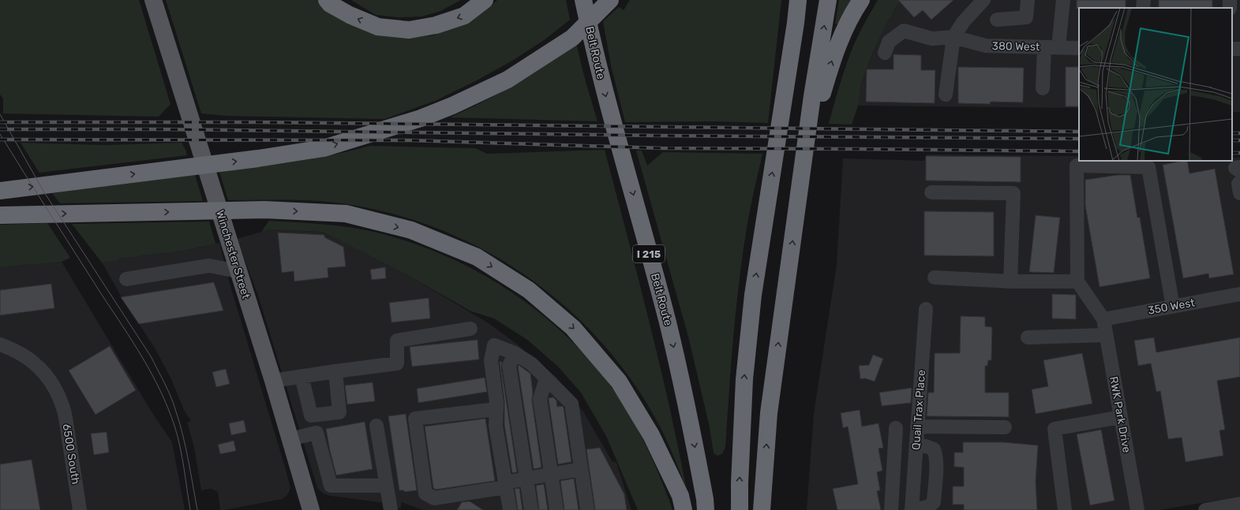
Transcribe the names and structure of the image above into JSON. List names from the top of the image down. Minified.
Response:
{"streets":{"highway":["Belt Route","I 215"],"main road":["Winchester Street"],"street":["380 West","350 West","Quail Trax Place","RWK Park Drive","6500 South"]},"crossings":[["350 West","RWK Park Drive"]]}
